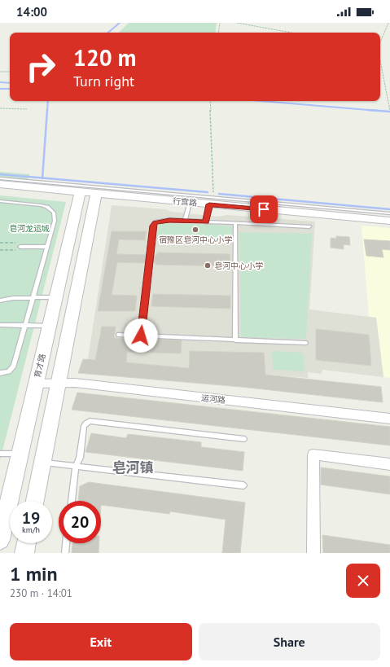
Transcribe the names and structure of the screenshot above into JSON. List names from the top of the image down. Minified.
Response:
{"streets":{"street":["行宫路","育才路","运河路"]},"crossings":[["行宫路","育才路"],["育才路","运河路"]],"districts":["皂河镇"],"parks":["皂河龙运城"],"places":["宿豫区皂河中心小学","皂河中心小学"],"page":{"status":"14:00","turn":["120 m","Turn right"],"speed":"19 km/h","limit":"20","heading":["1 min","230 m · 14:01"],"buttons":["Exit","Share"]}}
